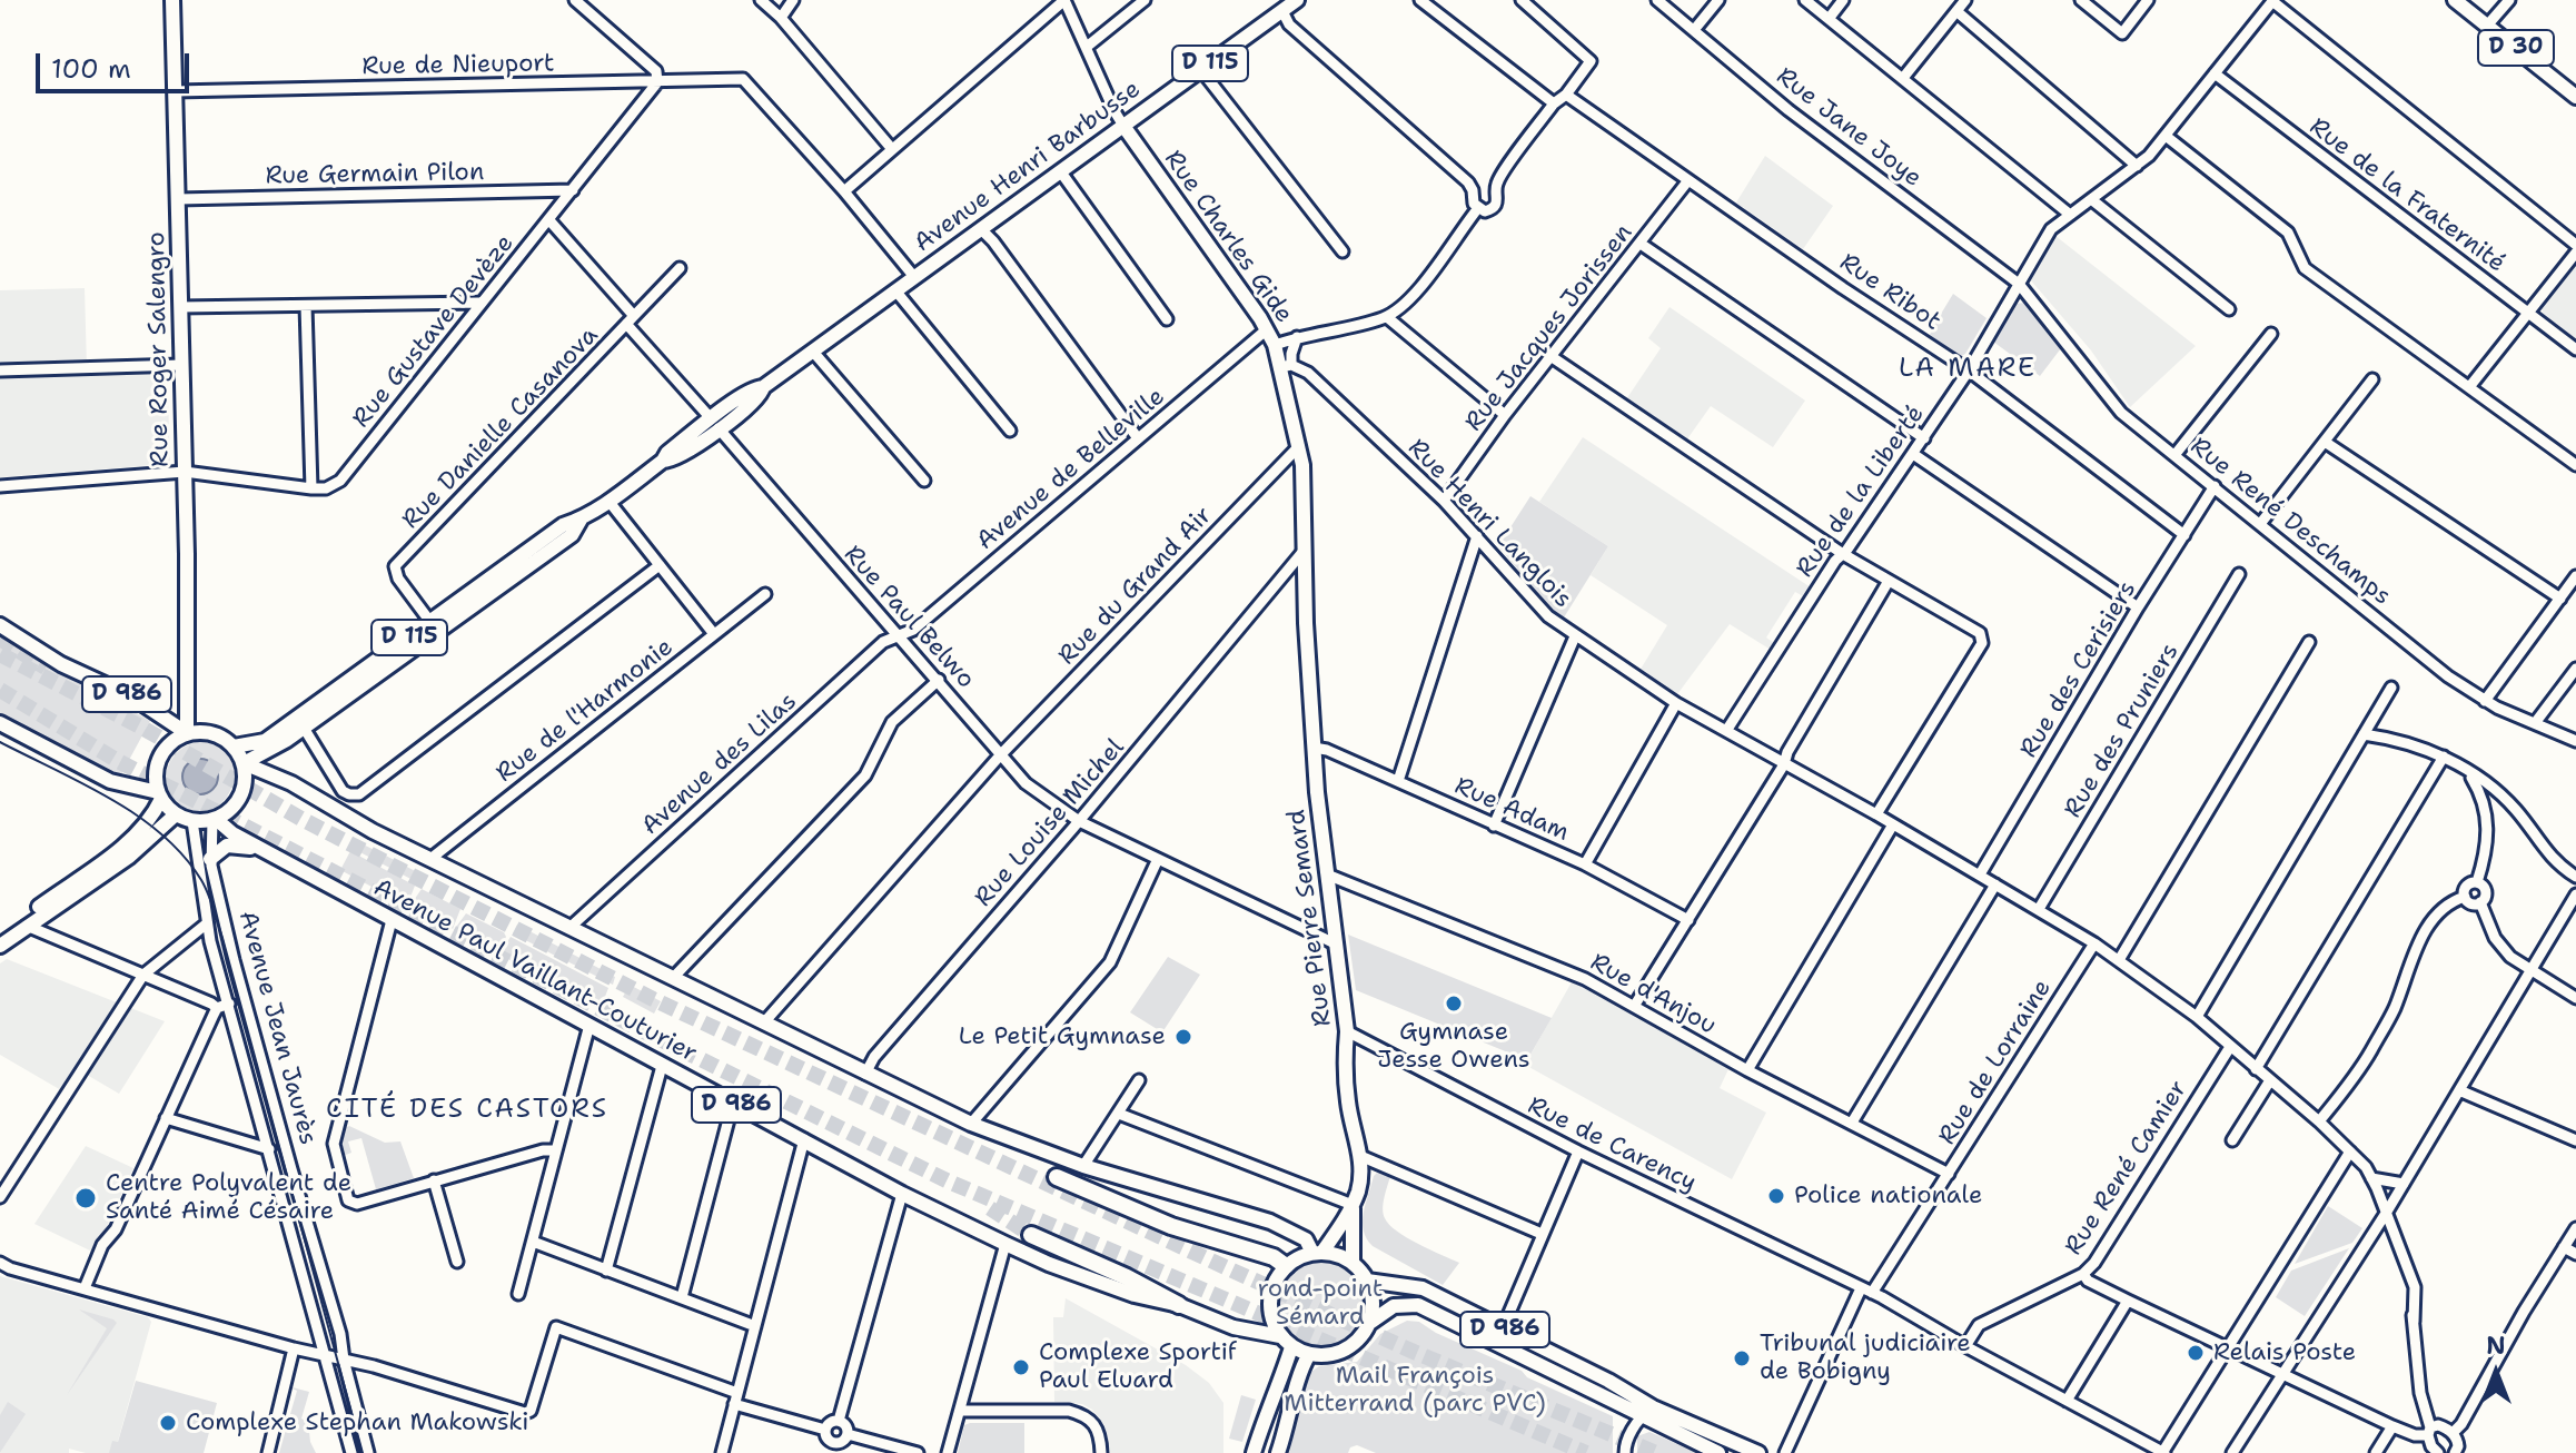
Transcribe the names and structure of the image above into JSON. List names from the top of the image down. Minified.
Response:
{"streets":{"main road":["D 30","D 115","Avenue Henri Barbusse","Rue Charles Gide","Rue Roger Salengro","D 986","Rue Pierre Semard","Avenue Paul Vaillant-Couturier"],"street":["Rue de Nieuport","Rue Jane Joye","Rue Germain Pilon","Rue de la Fraternité","Rue Ribot","Rue Jacques Jorissen","Rue Gustave Devèze","Rue Danielle Casanova","Avenue de Belleville","Rue de la Liberté","Rue René Deschamps","Rue Henri Langlois","Rue du Grand Air","Rue Paul Belwo","Rue des Cerisiers","Rue de l'Harmonie","Rue des Pruniers","Avenue des Lilas","Rue Adam","Rue Louise Michel","Rue d'Anjou","Avenue Jean Jaurès","Rue de Lorraine","Rue de Carency","Rue René Camier"]},"crossings":[["D 115","Avenue Henri Barbusse"],["D 115","Rue Roger Salengro"],["D 115","Rue Danielle Casanova"],["D 115","Rue Paul Belwo"],["D 115","D 986"],["D 115","Avenue Paul Vaillant-Couturier"],["D 115","Avenue Jean Jaurès"],["Rue de Nieuport","Rue Gustave Devèze"],["Rue de Nieuport","Rue Roger Salengro"],["Rue Jane Joye","Rue de la Liberté"],["Rue Jane Joye","Rue René Deschamps"],["Avenue Henri Barbusse","Rue Charles Gide"],["Avenue Henri Barbusse","Rue Paul Belwo"],["Rue Germain Pilon","Rue Gustave Devèze"],["Rue Germain Pilon","Rue Roger Salengro"],["Rue de la Fraternité","Rue de la Liberté"],["Rue Charles Gide","Avenue de Belleville"],["Rue Charles Gide","Rue Henri Langlois"],["Rue Charles Gide","Rue du Grand Air"],["Rue Charles Gide","Rue Louise Michel"],["Rue Charles Gide","Rue Pierre Semard"],["Rue Ribot","Rue Jacques Jorissen"],["Rue Ribot","Rue de la Liberté"],["Rue Ribot","Rue des Cerisiers"],["Rue Jacques Jorissen","Rue Henri Langlois"],["Rue Gustave Devèze","Rue Paul Belwo"],["Rue Roger Salengro","D 986"],["Rue Roger Salengro","Avenue Paul Vaillant-Couturier"],["Rue Roger Salengro","Avenue Jean Jaurès"],["Rue Danielle Casanova","Rue Paul Belwo"],["Avenue de Belleville","Rue Paul Belwo"],["Avenue de Belleville","Avenue des Lilas"],["Rue de la Liberté","Rue René Deschamps"],["Rue de la Liberté","Rue Henri Langlois"],["Rue René Deschamps","Rue des Cerisiers"],["Rue Henri Langlois","Rue des Cerisiers"],["Rue Henri Langlois","Rue des Pruniers"],["Rue Henri Langlois","Rue de Lorraine"],["Rue Henri Langlois","Rue René Camier"],["Rue du Grand Air","Rue Paul Belwo"],["Rue du Grand Air","Avenue Paul Vaillant-Couturier"],["Rue Paul Belwo","Avenue des Lilas"],["Rue Paul Belwo","Rue Louise Michel"],["Rue Paul Belwo","Rue Pierre Semard"],["D 986","Rue Pierre Semard"],["D 986","Avenue Paul Vaillant-Couturier"],["D 986","Avenue Jean Jaurès"],["Rue de l'Harmonie","Avenue Paul Vaillant-Couturier"],["Avenue des Lilas","Avenue Paul Vaillant-Couturier"],["Rue Adam","Rue Pierre Semard"],["Rue Louise Michel","Avenue Paul Vaillant-Couturier"],["Rue Pierre Semard","Avenue Paul Vaillant-Couturier"],["Rue Pierre Semard","Rue d'Anjou"],["Rue Pierre Semard","Rue de Carency"],["Avenue Paul Vaillant-Couturier","Avenue Jean Jaurès"],["Rue d'Anjou","Rue de Lorraine"]],"districts":["LA MARE","CITÉ DES CASTORS"],"parks":["rond-point Sémard","Mail François Mitterrand (parc PVC)"],"places":["Gymnase Jesse Owens","Le Petit Gymnase","Police nationale","Centre Polyvalent de Santé Aimé Césaire","Relais Poste","Tribunal judiciaire de Bobigny","Complexe Sportif Paul Eluard","Complexe Stephan Makowski"],"scale_bar":"100 m","north":"top"}
